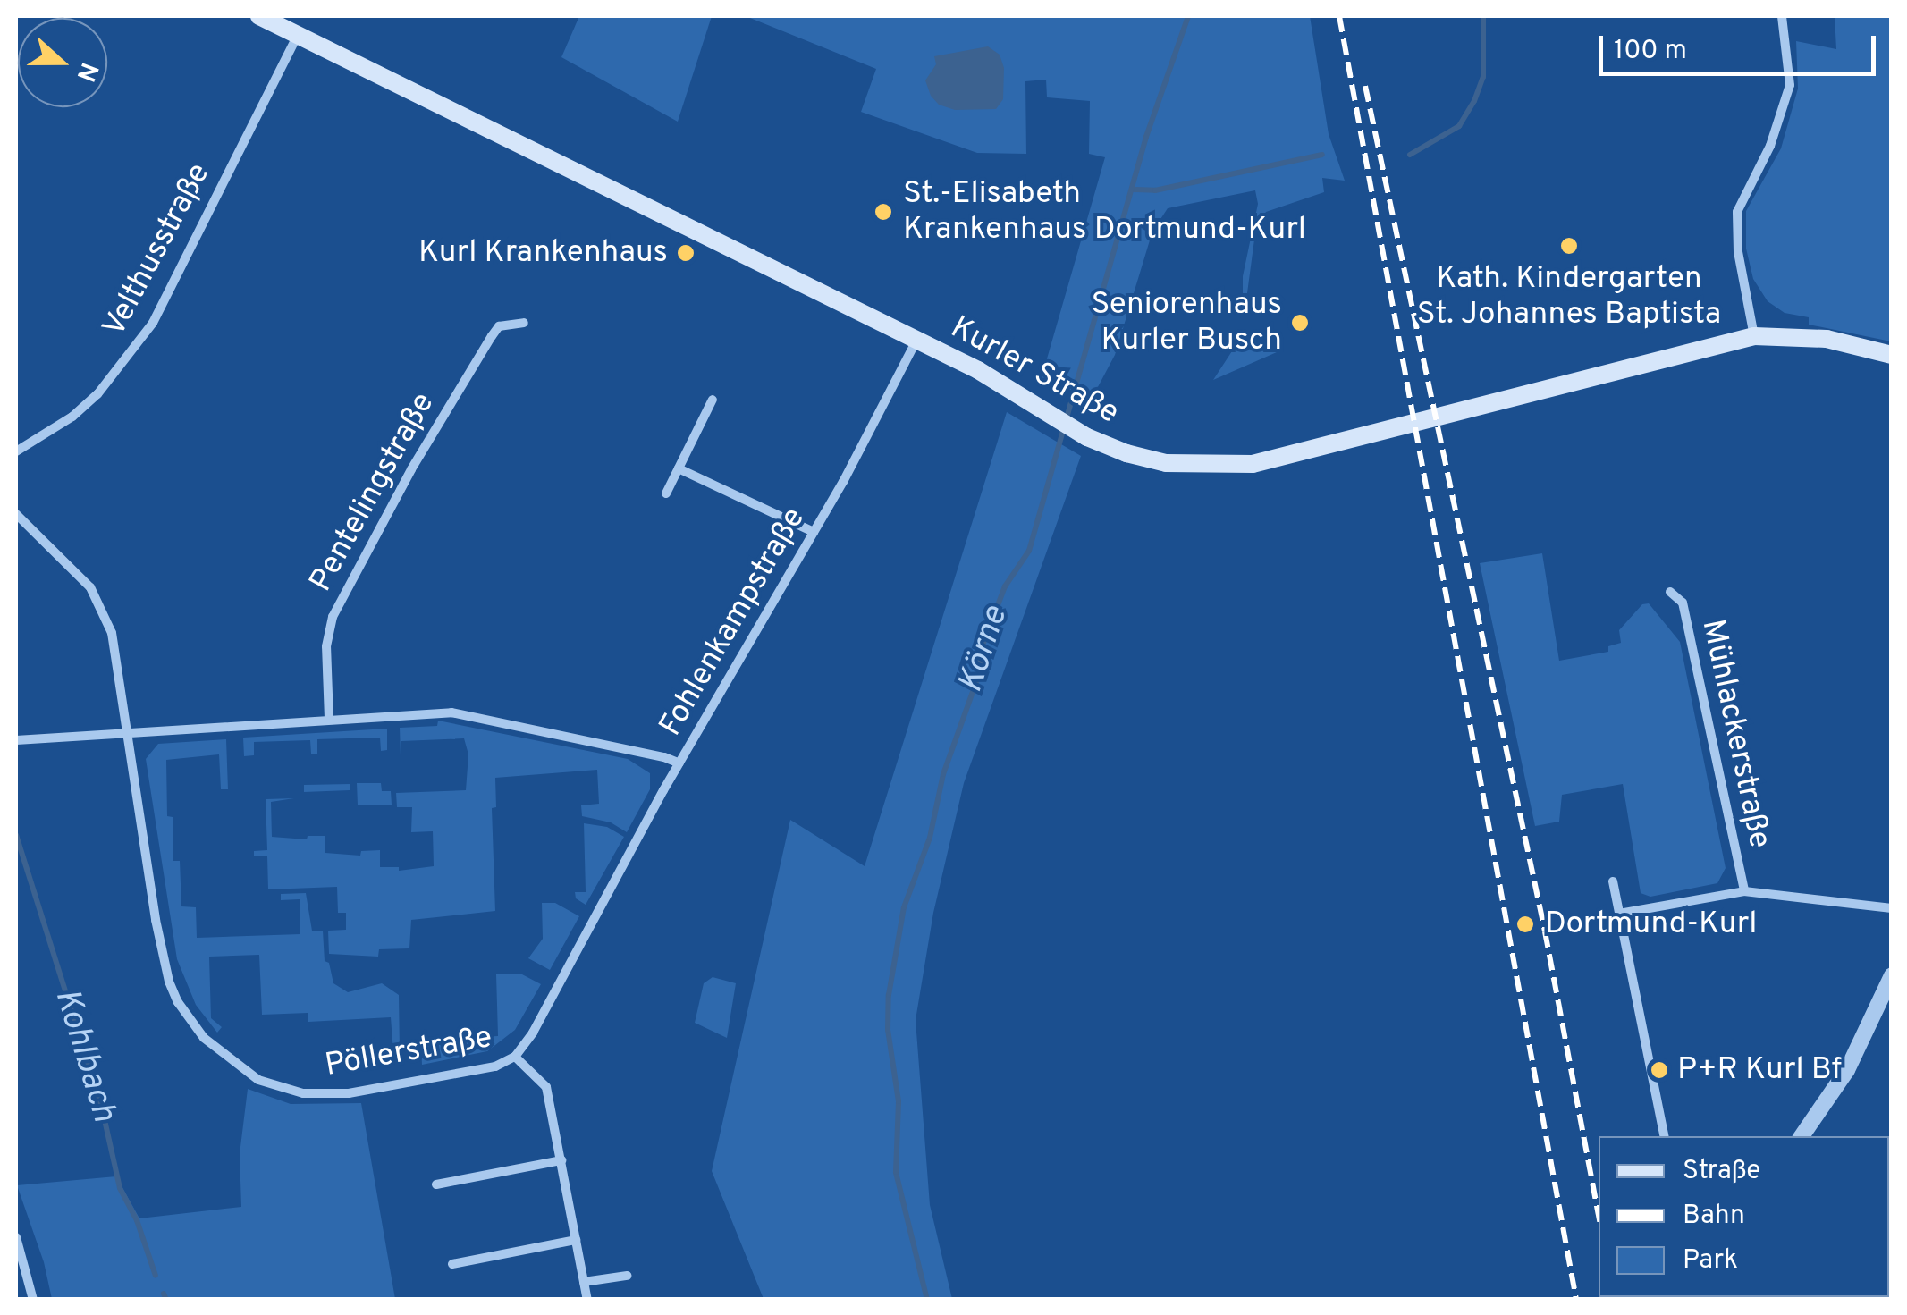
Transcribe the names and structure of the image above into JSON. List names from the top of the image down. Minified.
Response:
{"streets":{"main road":["Kurler Straße"],"street":["Velthusstraße","Pentelingstraße","Fohlenkampstraße","Mühlackerstraße","Pöllerstraße"]},"crossings":[["Velthusstraße","Kurler Straße"],["Kurler Straße","Fohlenkampstraße"],["Pentelingstraße","Fohlenkampstraße"],["Fohlenkampstraße","Pöllerstraße"]],"water":["Körne","Kohlbach"],"places":["St.-Elisabeth Krankenhaus Dortmund-Kurl","Kath. Kindergarten St. Johannes Baptista","Kurl Krankenhaus","Seniorenhaus Kurler Busch","Dortmund-Kurl","P+R Kurl Bf"],"legend":["Straße","Bahn","Park"],"scale_bar":"100 m","north":"right"}
